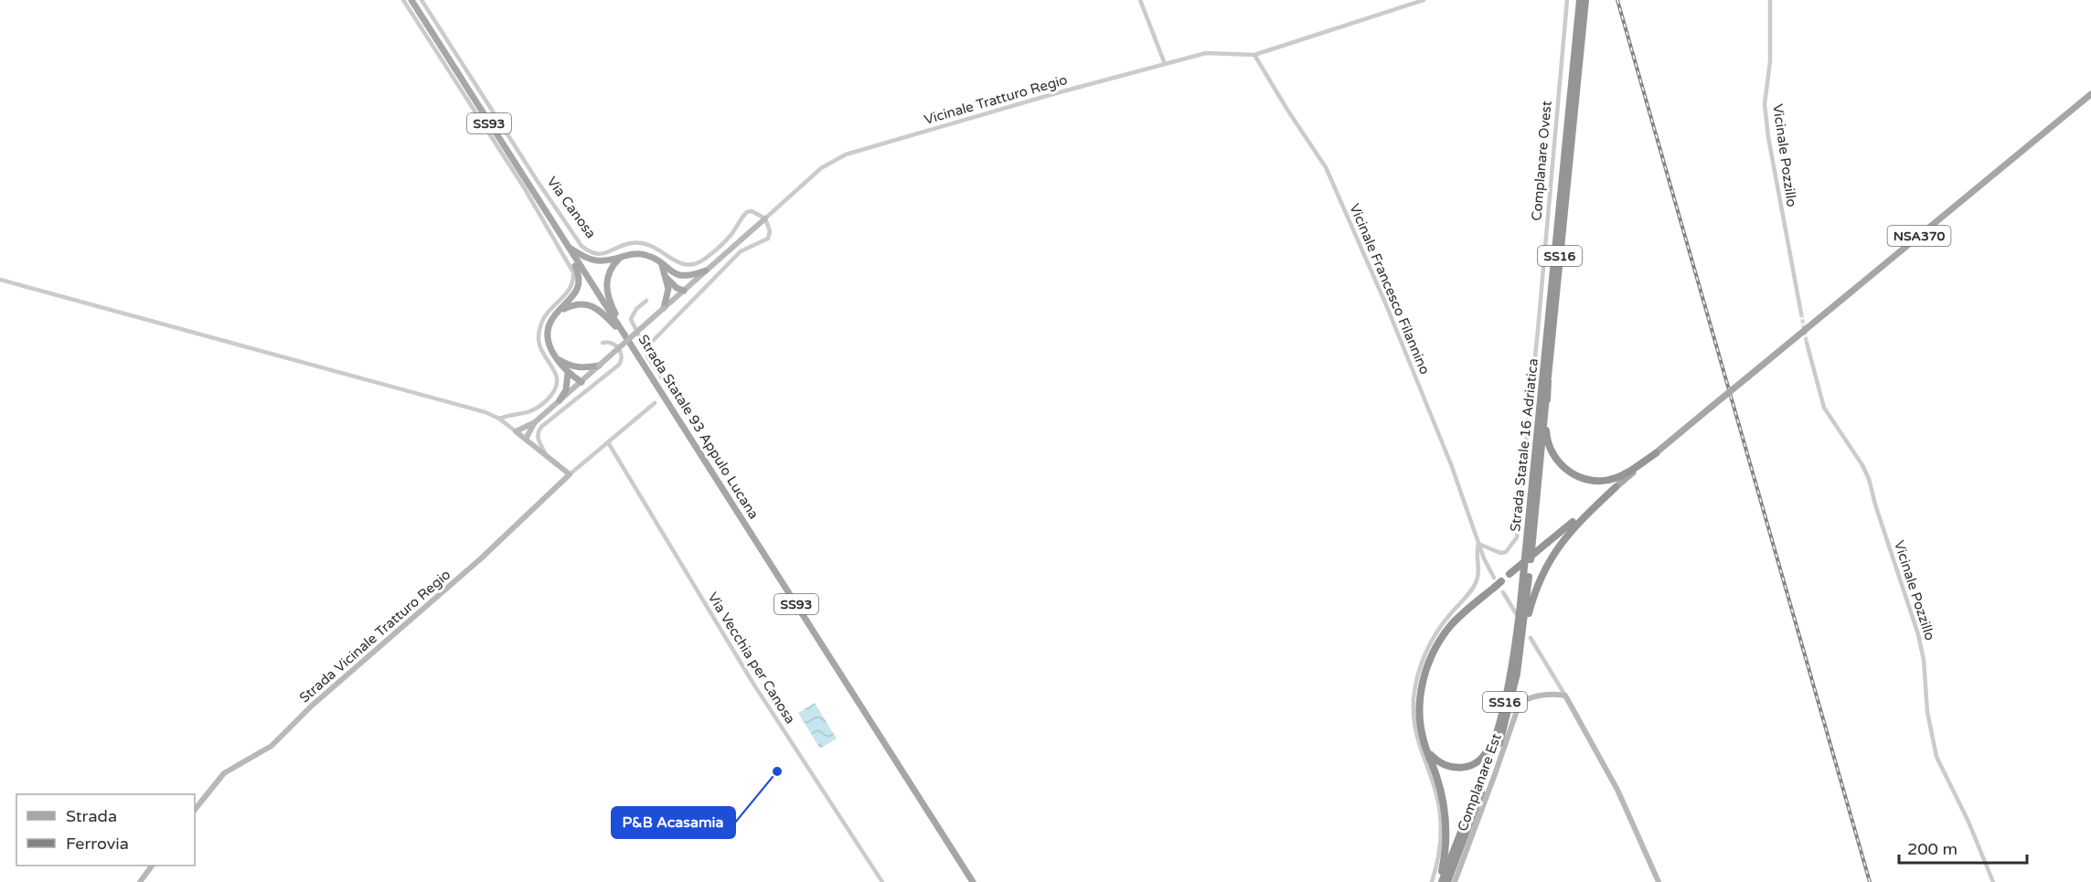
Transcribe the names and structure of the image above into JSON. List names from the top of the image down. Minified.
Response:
{"streets":{"highway":["SS16","Strada Statale 16 Adriatica"],"main road":["SS93","NSA370","Strada Statale 93 Appulo Lucana"],"street":["Vicinale Tratturo Regio","Vicinale Pozzillo","Complanare Ovest","Via Canosa","Vicinale Francesco Filannino","Strada Vicinale Tratturo Regio","Via Vecchia per Canosa","Complanare Est"]},"crossings":[["Vicinale Tratturo Regio","Via Canosa"],["Vicinale Tratturo Regio","Vicinale Francesco Filannino"],["Complanare Ovest","Vicinale Francesco Filannino"],["NSA370","SS16"],["SS16","Vicinale Francesco Filannino"],["SS16","Strada Statale 16 Adriatica"]],"places":["P&B Acasamia"],"legend":["Strada","Ferrovia"],"scale_bar":"200 m"}
